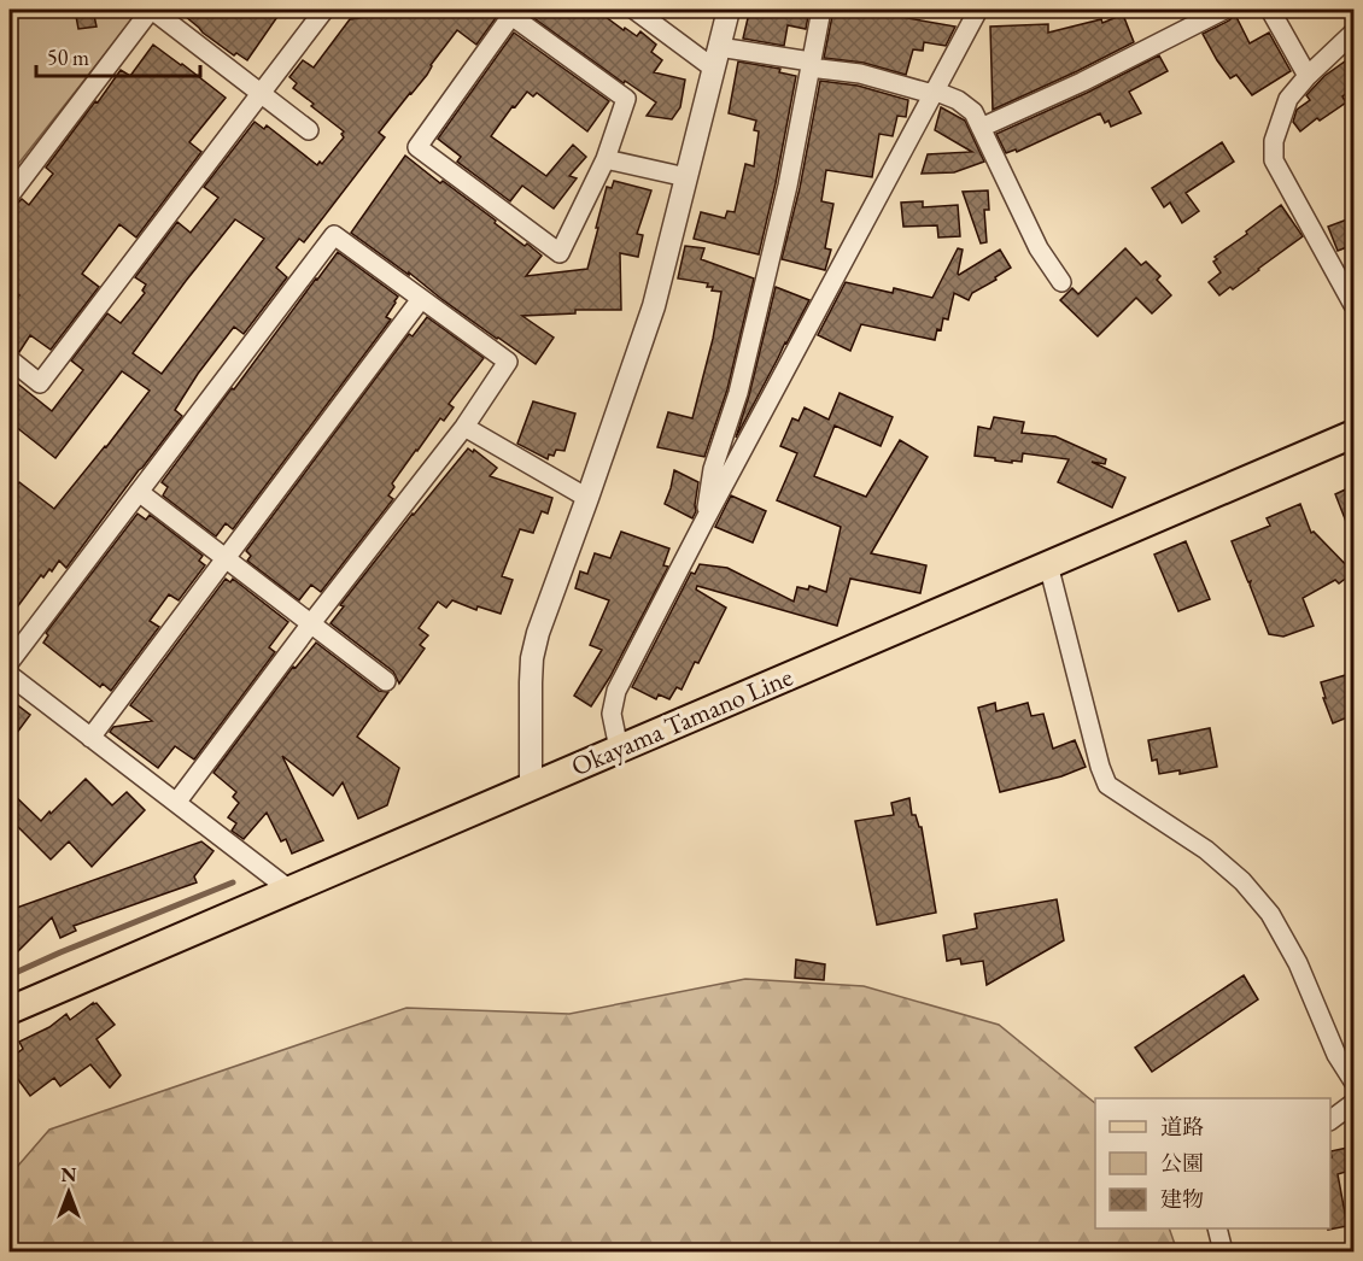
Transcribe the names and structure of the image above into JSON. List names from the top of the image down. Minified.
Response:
{"streets":{"main road":["Okayama Tamano Line"]},"legend":["道路","公園","建物"],"scale_bar":"50 m","north":"top"}
